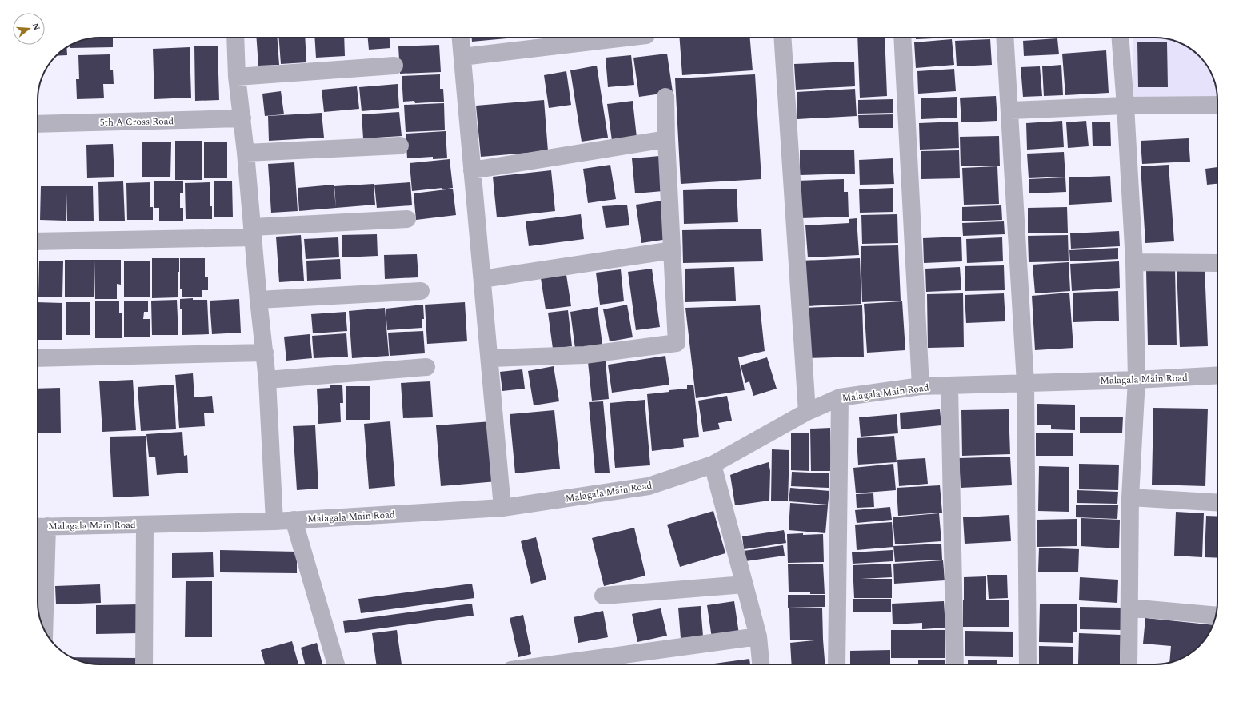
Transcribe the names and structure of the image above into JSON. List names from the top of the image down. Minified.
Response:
{"streets":{"street":["5th A Cross Road","Malagala Main Road"]},"north":"right"}
